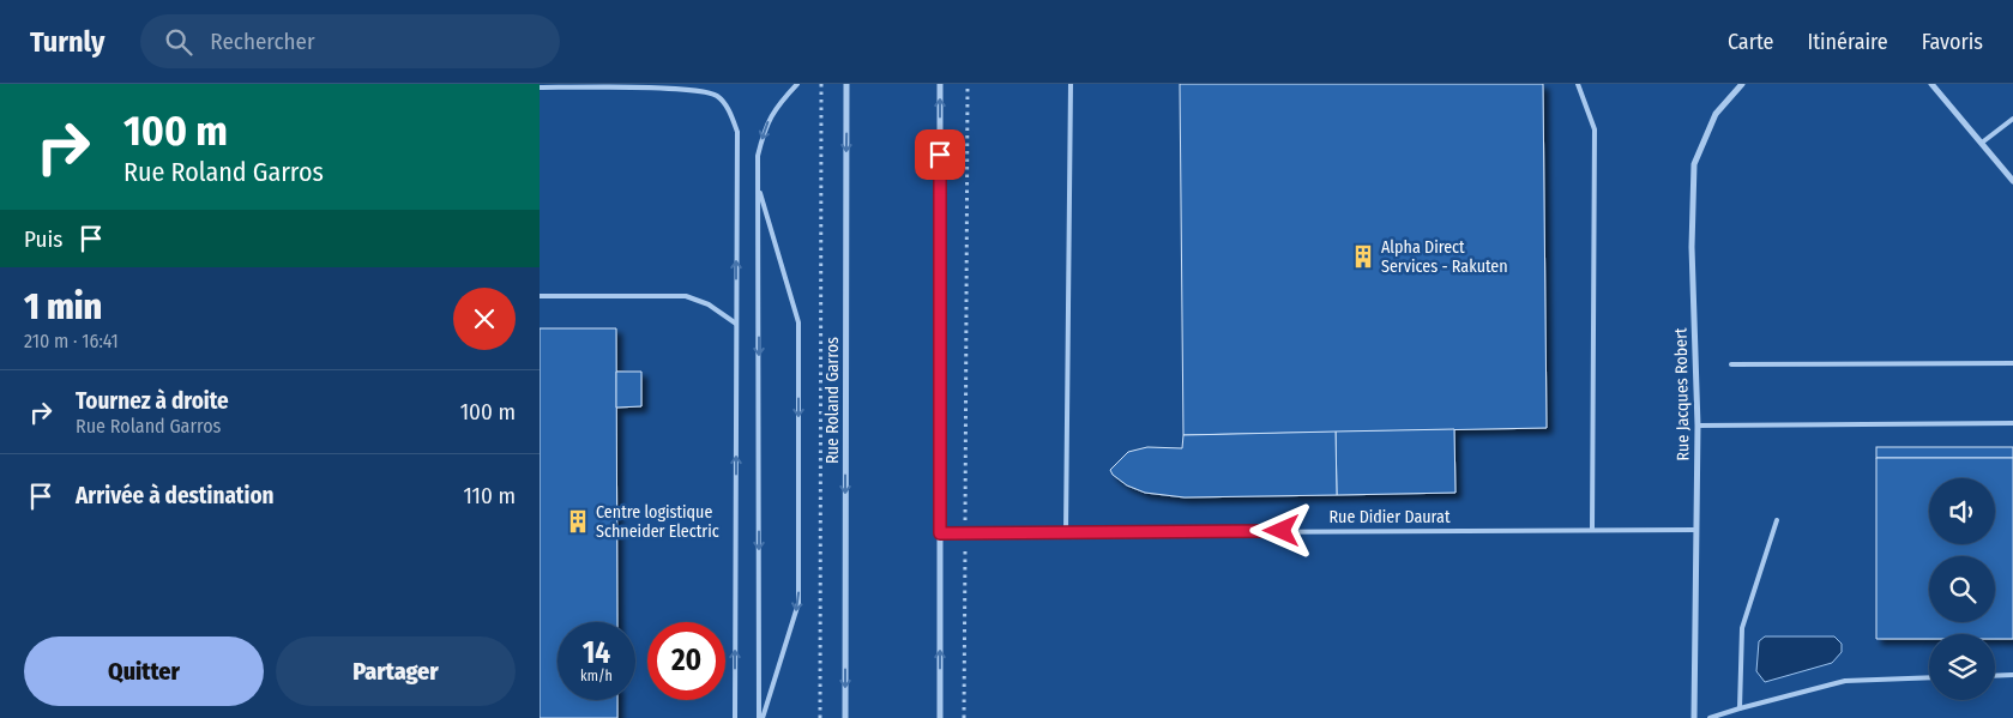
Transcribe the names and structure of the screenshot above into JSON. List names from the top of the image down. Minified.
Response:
{"streets":{"street":["Rue Jacques Robert","Rue Roland Garros"],"lane":["Rue Didier Daurat"]},"crossings":[["Rue Jacques Robert","Rue Didier Daurat"]],"one_way":["Rue Roland Garros"],"places":{"building":["Alpha Direct Services - Rakuten","Centre logistique Schneider Electric"]},"page":{"header":"Turnly","search":"Rechercher","nav":["Carte","Itinéraire","Favoris"],"turn":["100 m","Rue Roland Garros"],"then":"Puis","heading":["1 min","210 m · 16:41"],"list":[{"name":"Tournez à droite","note":"Rue Roland Garros","value":"100 m"},{"name":"Arrivée à destination","value":"110 m"}],"speed":"14 km/h","limit":"20","buttons":["Quitter","Partager"]}}
